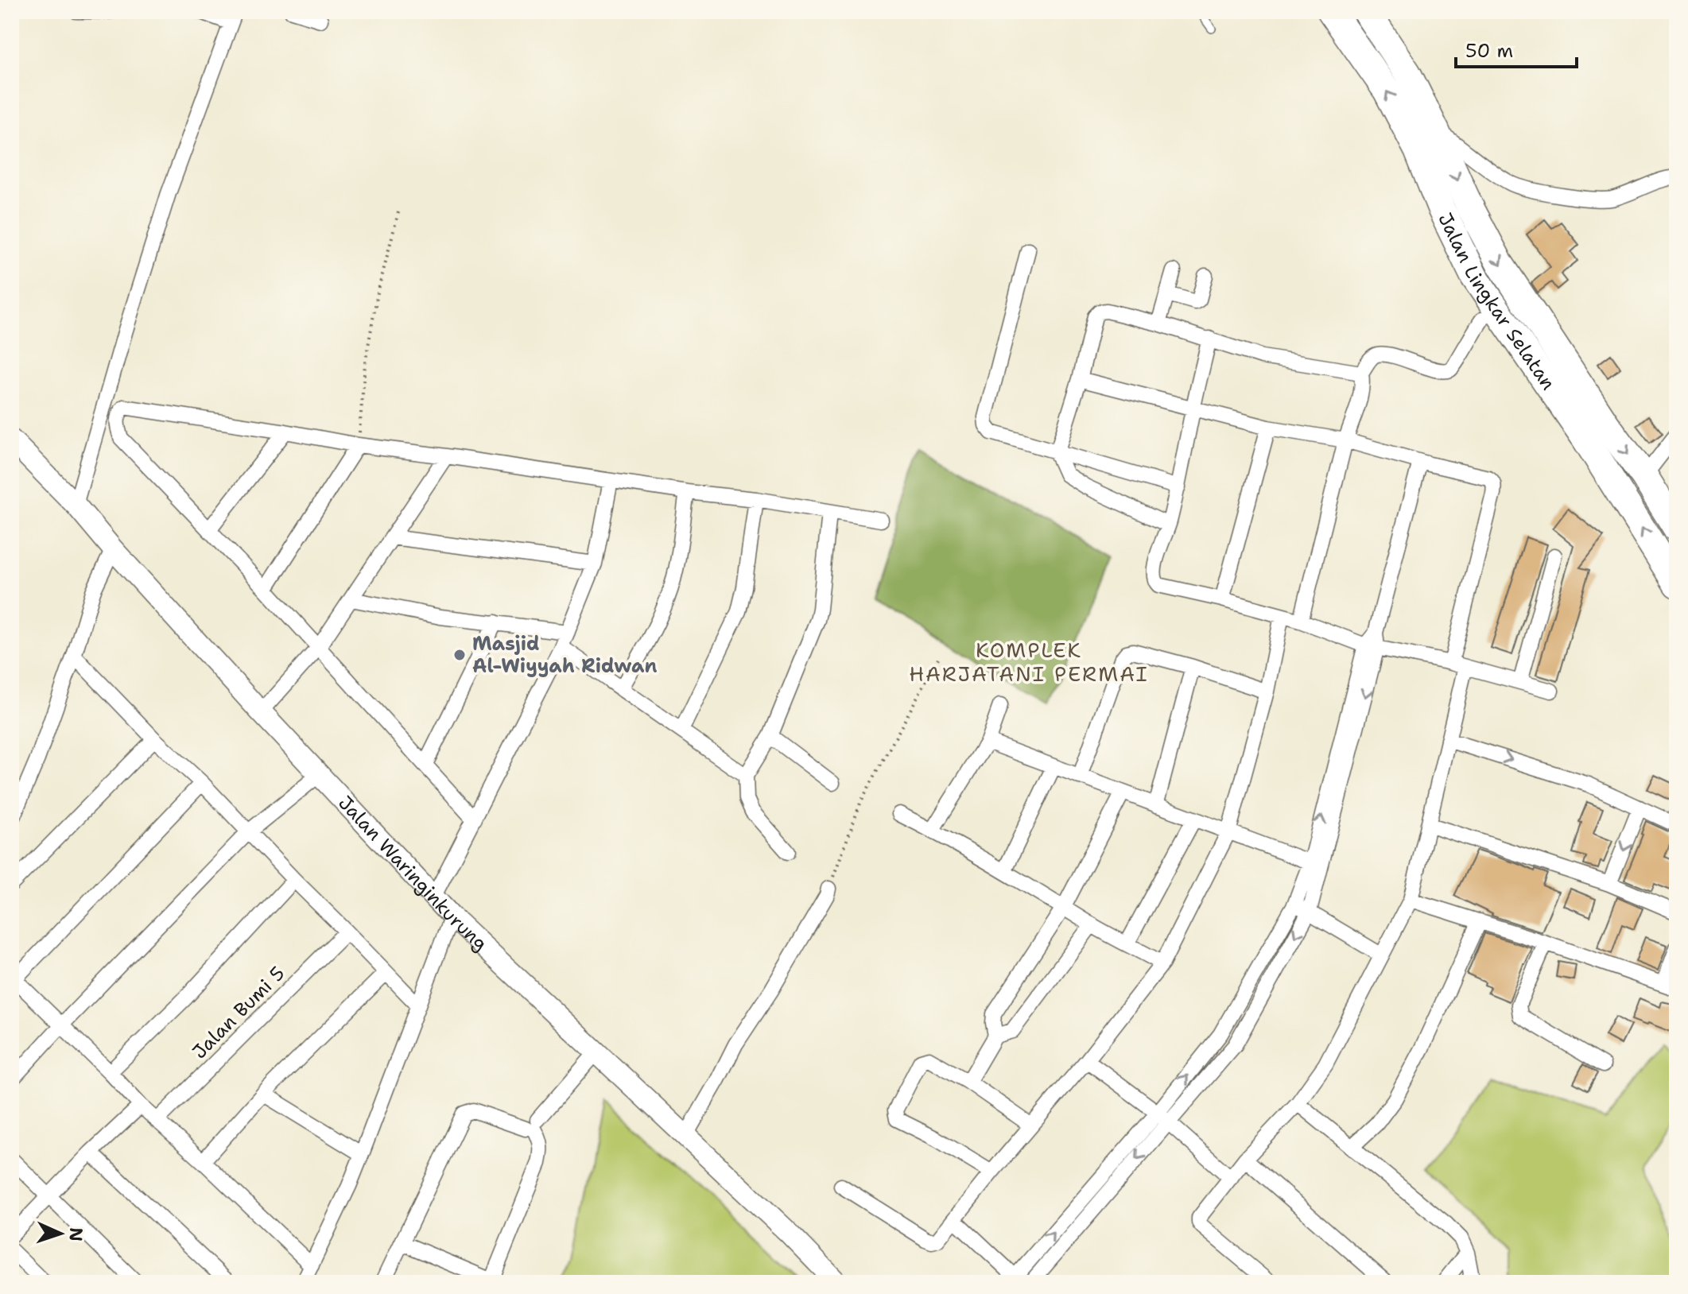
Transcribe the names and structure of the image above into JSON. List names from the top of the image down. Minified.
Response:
{"streets":{"highway":["Jalan Lingkar Selatan"],"street":["Jalan Waringinkurung","Jalan Bumi 5"]},"districts":["KOMPLEK HARJATANI PERMAI"],"places":["Masjid Al-Wiyyah Ridwan"],"scale_bar":"50 m","north":"right"}
